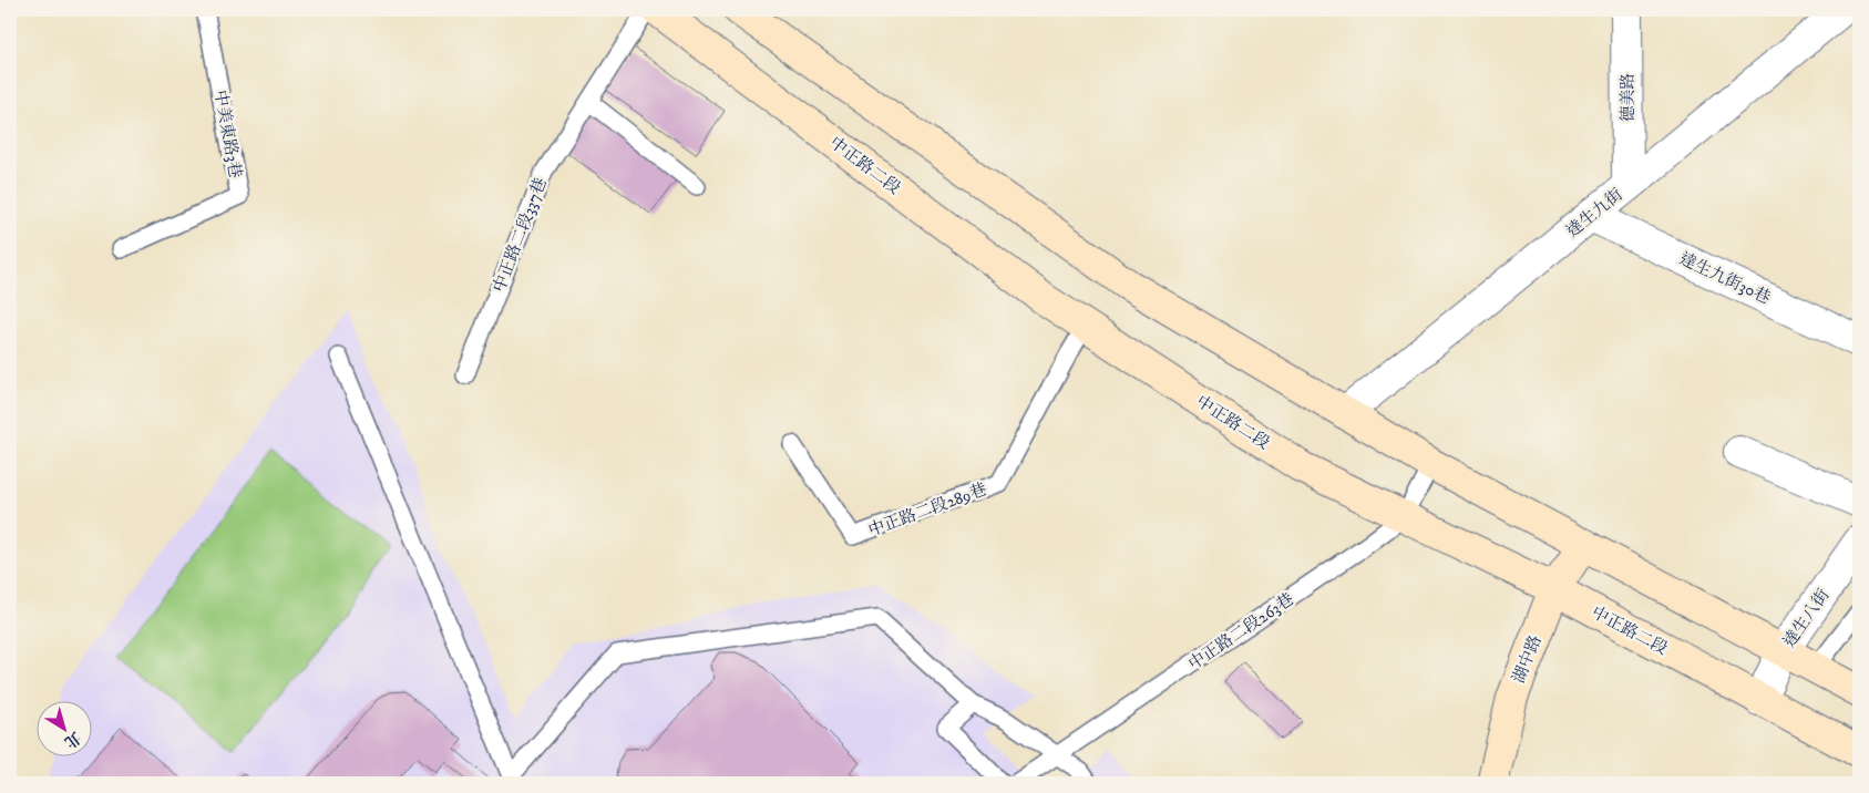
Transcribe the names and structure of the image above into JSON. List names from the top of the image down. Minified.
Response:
{"streets":{"main road":["中正路二段","湖中路"],"street":["德美路","達生九街","達生九街30巷","達生八街"],"lane":["中美東路3巷","中正路二段337巷","中正路二段289巷","中正路二段263巷"]},"crossings":[["德美路","達生九街"],["中正路二段","中正路二段289巷"],["中正路二段","達生八街"],["中正路二段","中正路二段263巷"],["中正路二段","湖中路"],["達生九街","達生九街30巷"]],"north":"bottom right"}
